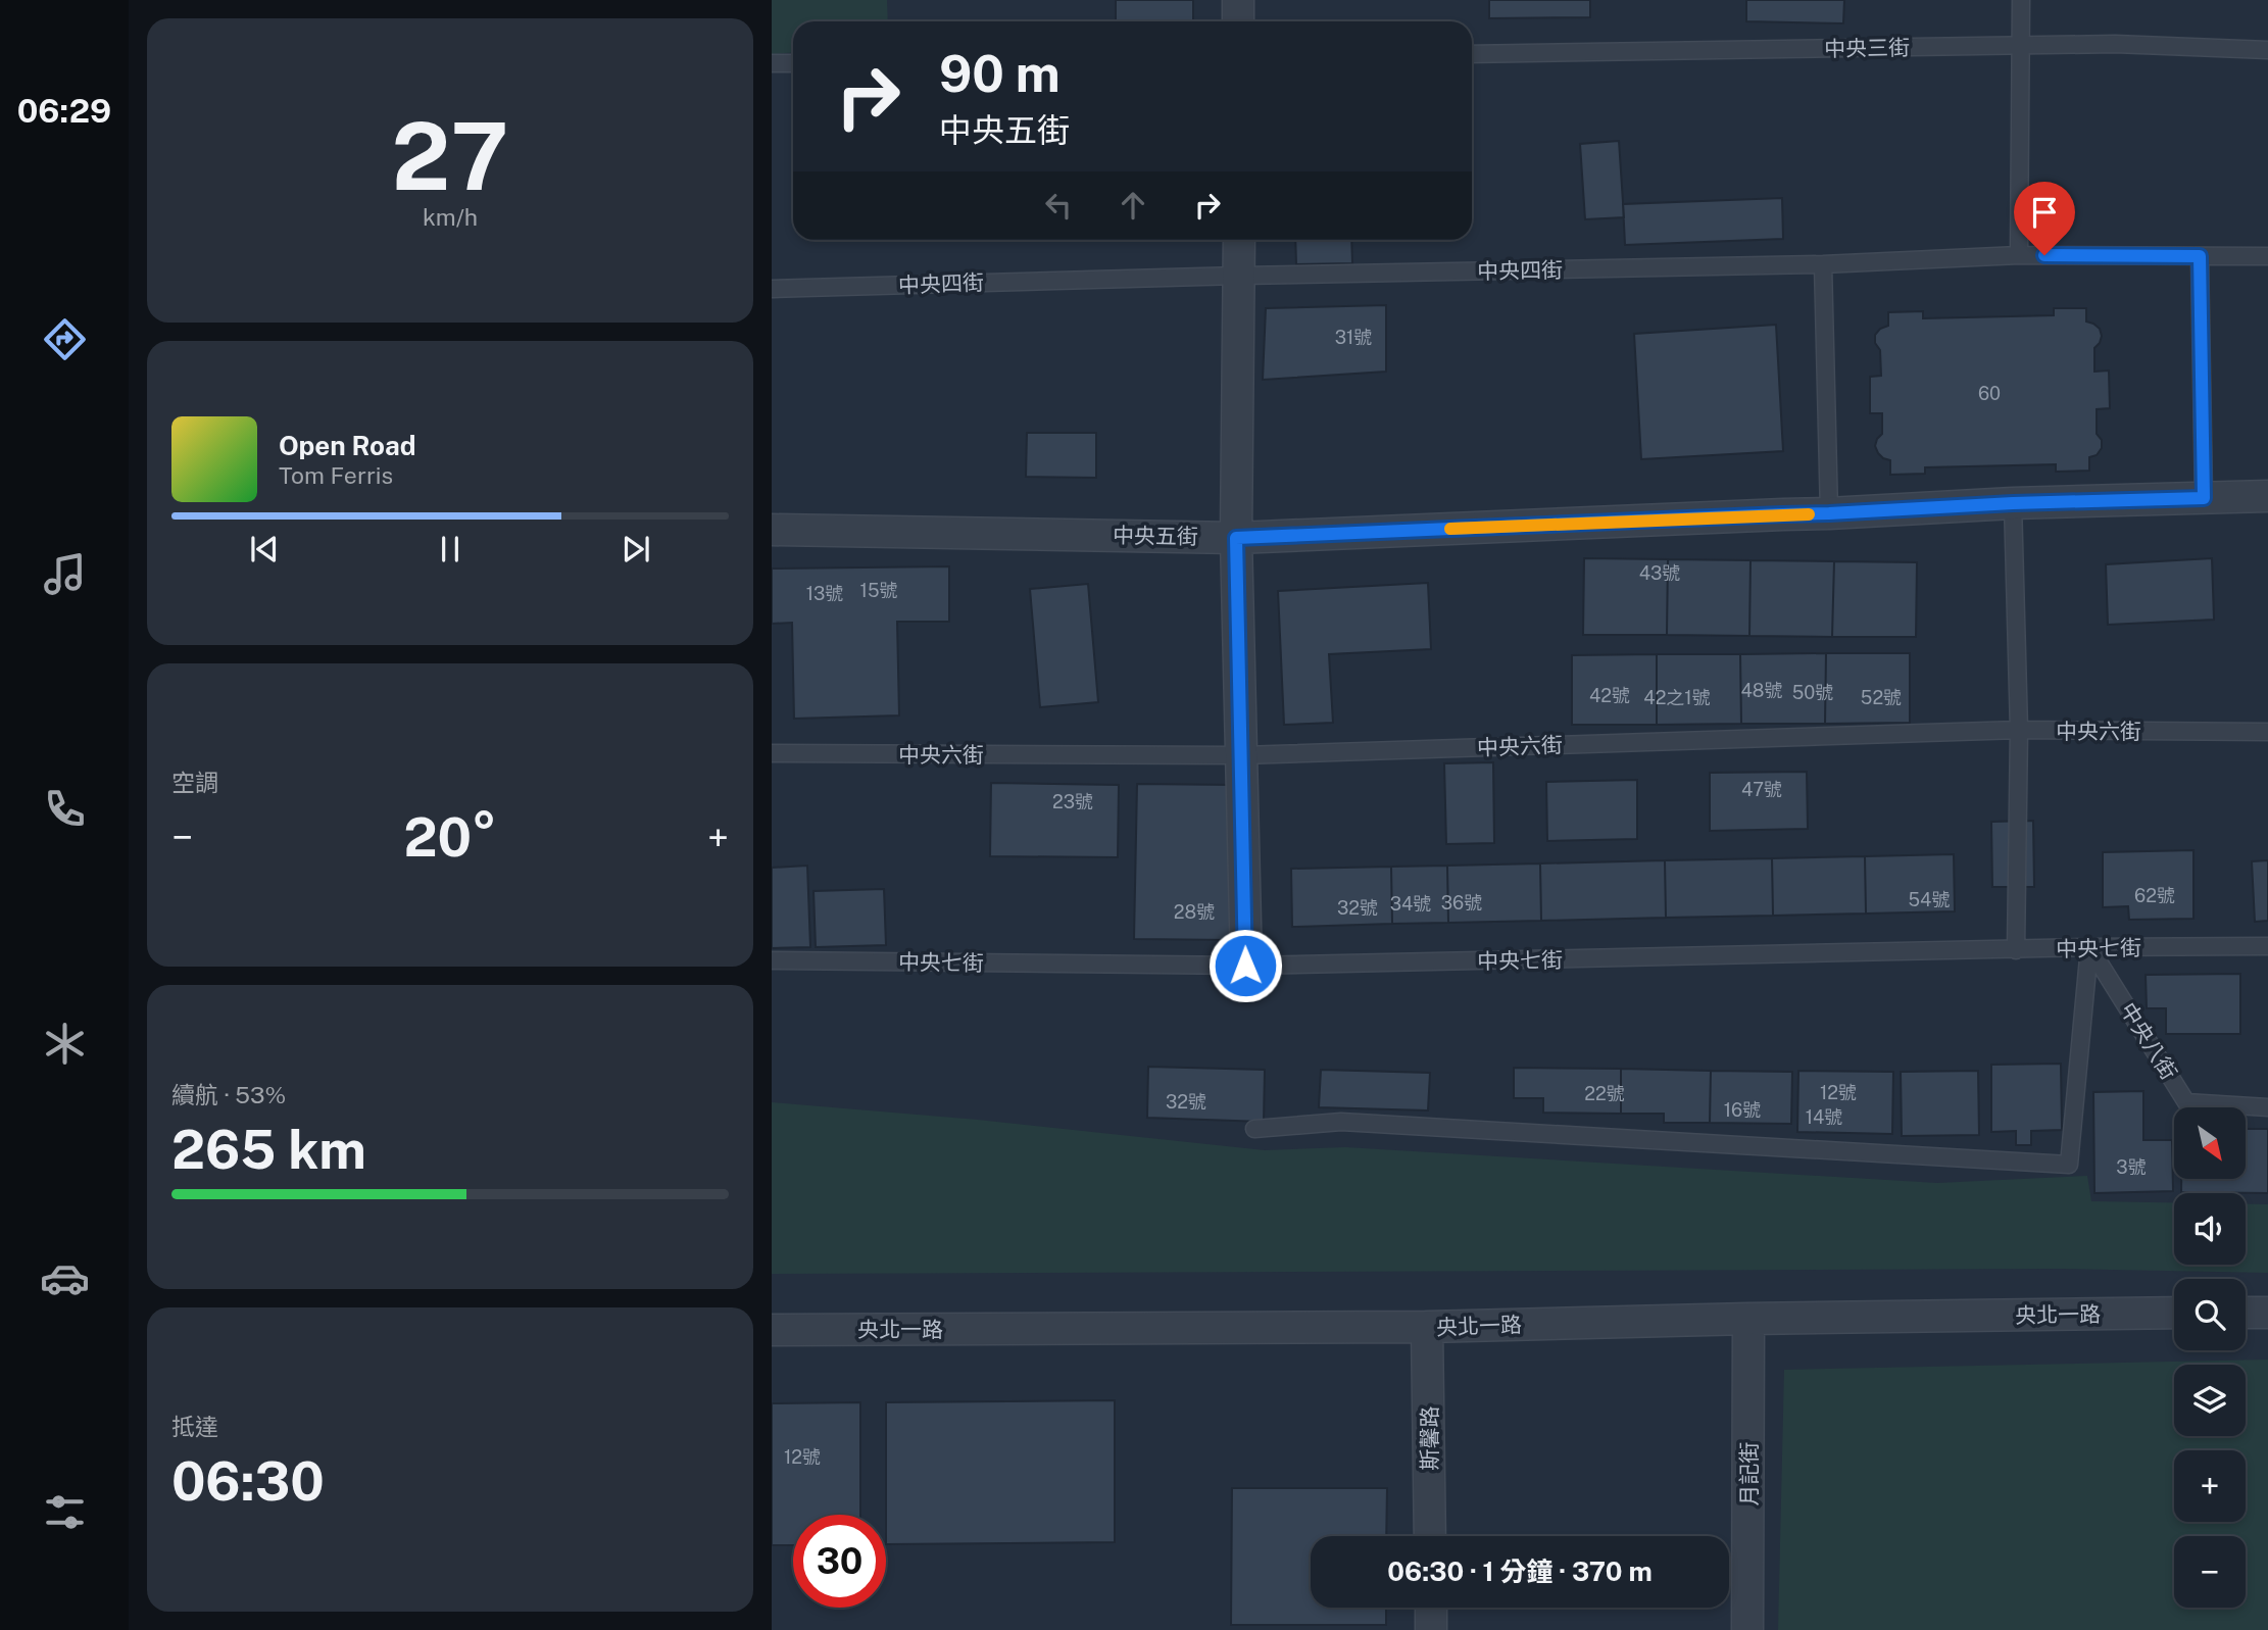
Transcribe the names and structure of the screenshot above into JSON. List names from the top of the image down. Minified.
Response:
{"streets":{"street":["中央五街","央北一路","斯馨路","月記街"],"lane":["中央三街","中央四街","中央六街","中央七街","中央八街"]},"crossings":[["中央七街","中央八街"],["央北一路","斯馨路"],["央北一路","月記街"]],"house_numbers":["31號","60","43號","15號","13號","48號","50號","42號","42之1號","52號","47號","23號","62號","54號","36號","34號","32號","28號","12號","22號","32號","16號","14號","3號","12號"],"north":"bottom right","page":{"tabs":"06:29","tile":[["27","km/h"],"空調",["續航 · 53%","265 km"],["抵達","06:30"]],"turn":["90 m","中央五街"],"song":["Open Road","Tom Ferris"],"heat":["−","20°","+"],"map_buttons":["+","−"],"limit":"30","trip":"06:30 · 1 分鐘 · 370 m"}}
